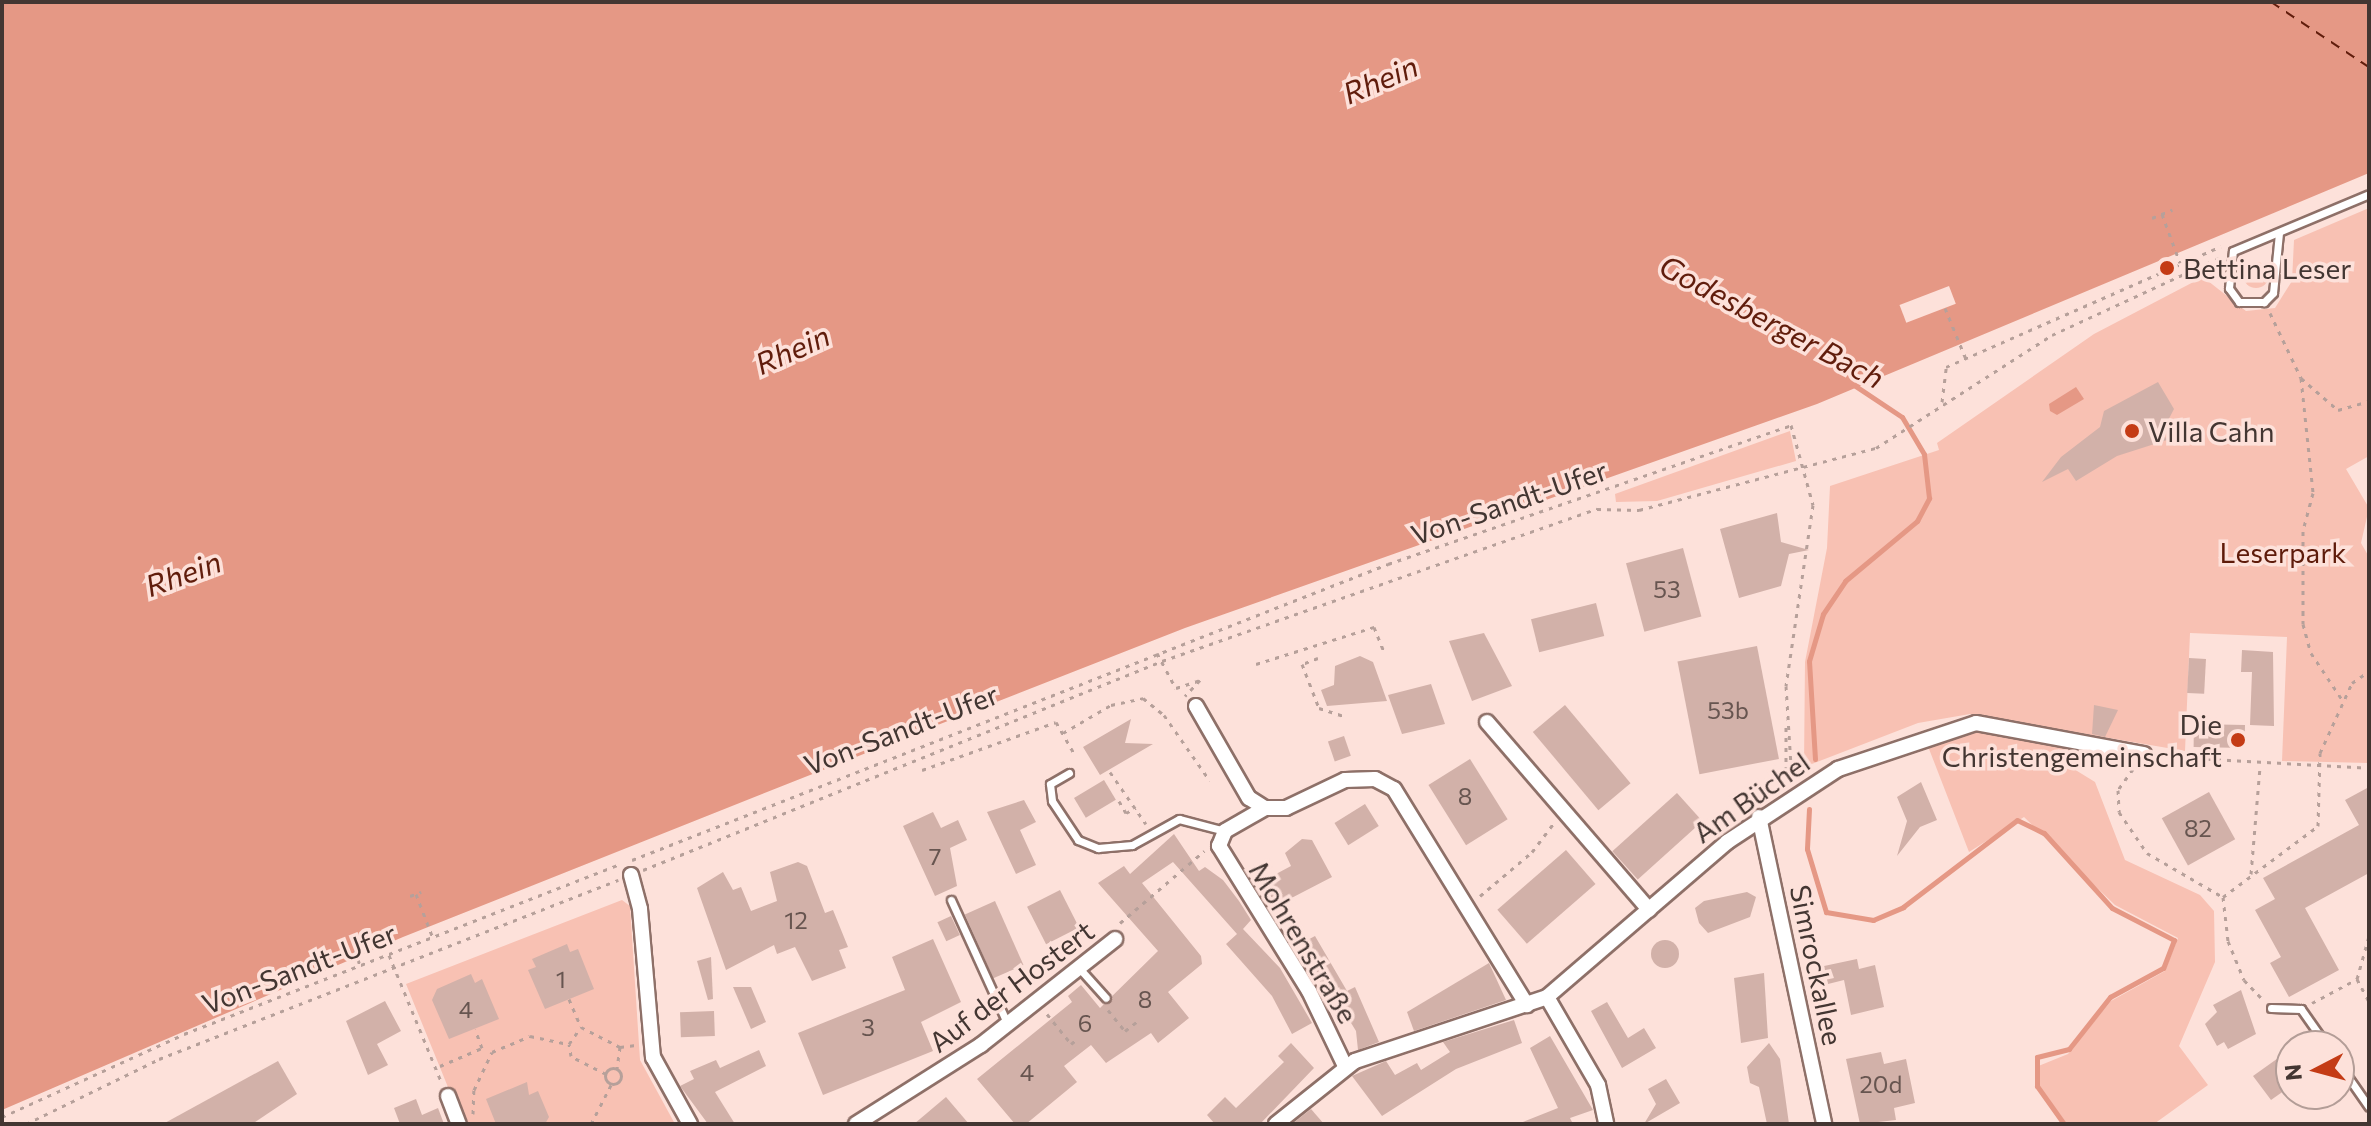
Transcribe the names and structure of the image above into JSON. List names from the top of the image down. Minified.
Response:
{"streets":{"street":["Am Büchel","Mohrenstraße","Simrockallee","Auf der Hostert"],"path":["Von-Sandt-Ufer"]},"crossings":[["Am Büchel","Mohrenstraße"],["Am Büchel","Simrockallee"],["Mohrenstraße","Auf der Hostert"]],"water":["Rhein","Godesberger Bach"],"parks":["Leserpark"],"places":["Bettina Leser","Villa Cahn","Die Christengemeinschaft"],"house_numbers":["53","53b","8","82","7","12","1","8","4","6","3","4","20d"],"north":"left"}
